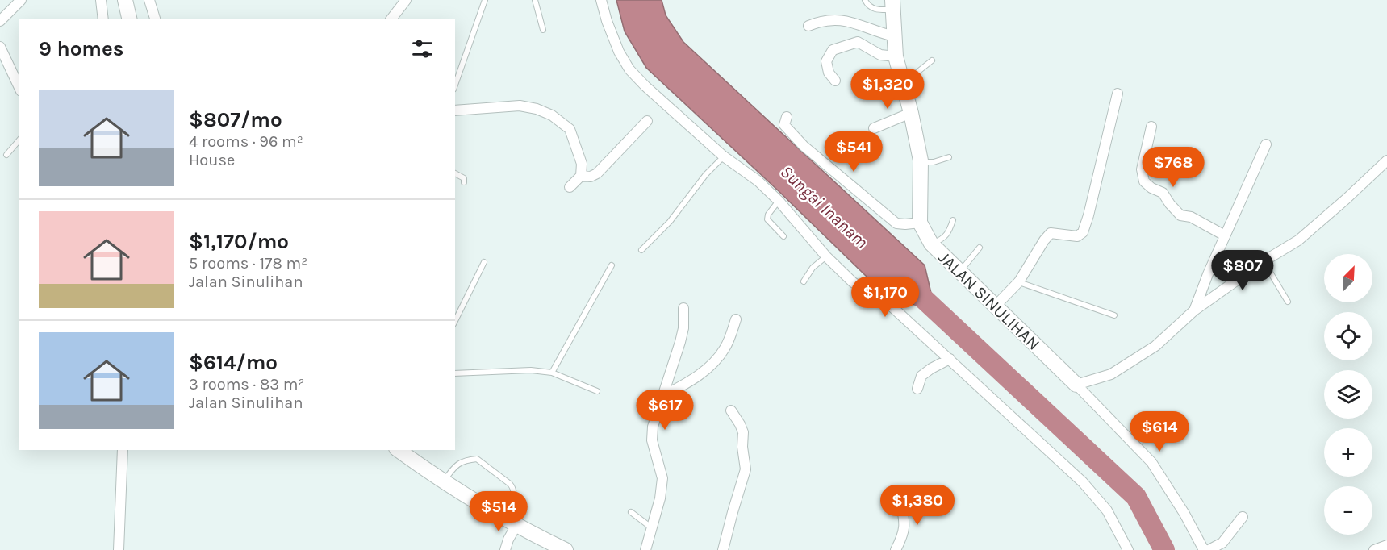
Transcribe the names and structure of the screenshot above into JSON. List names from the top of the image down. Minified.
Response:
{"streets":{"street":["JALAN SINULIHAN"]},"water":["Sungai Inanam"],"north":"top right","page":{"heading":"9 homes","price":["$1,320","$541","$768","$807","$1,170","$617","$614","$1,380","$514"],"list":[{"name":"$807/mo","note":"4 rooms · 96 m² · House"},{"name":"$1,170/mo","note":"5 rooms · 178 m² · Jalan Sinulihan"},{"name":"$614/mo","note":"3 rooms · 83 m² · Jalan Sinulihan"}],"map_buttons":["+","−"]}}
